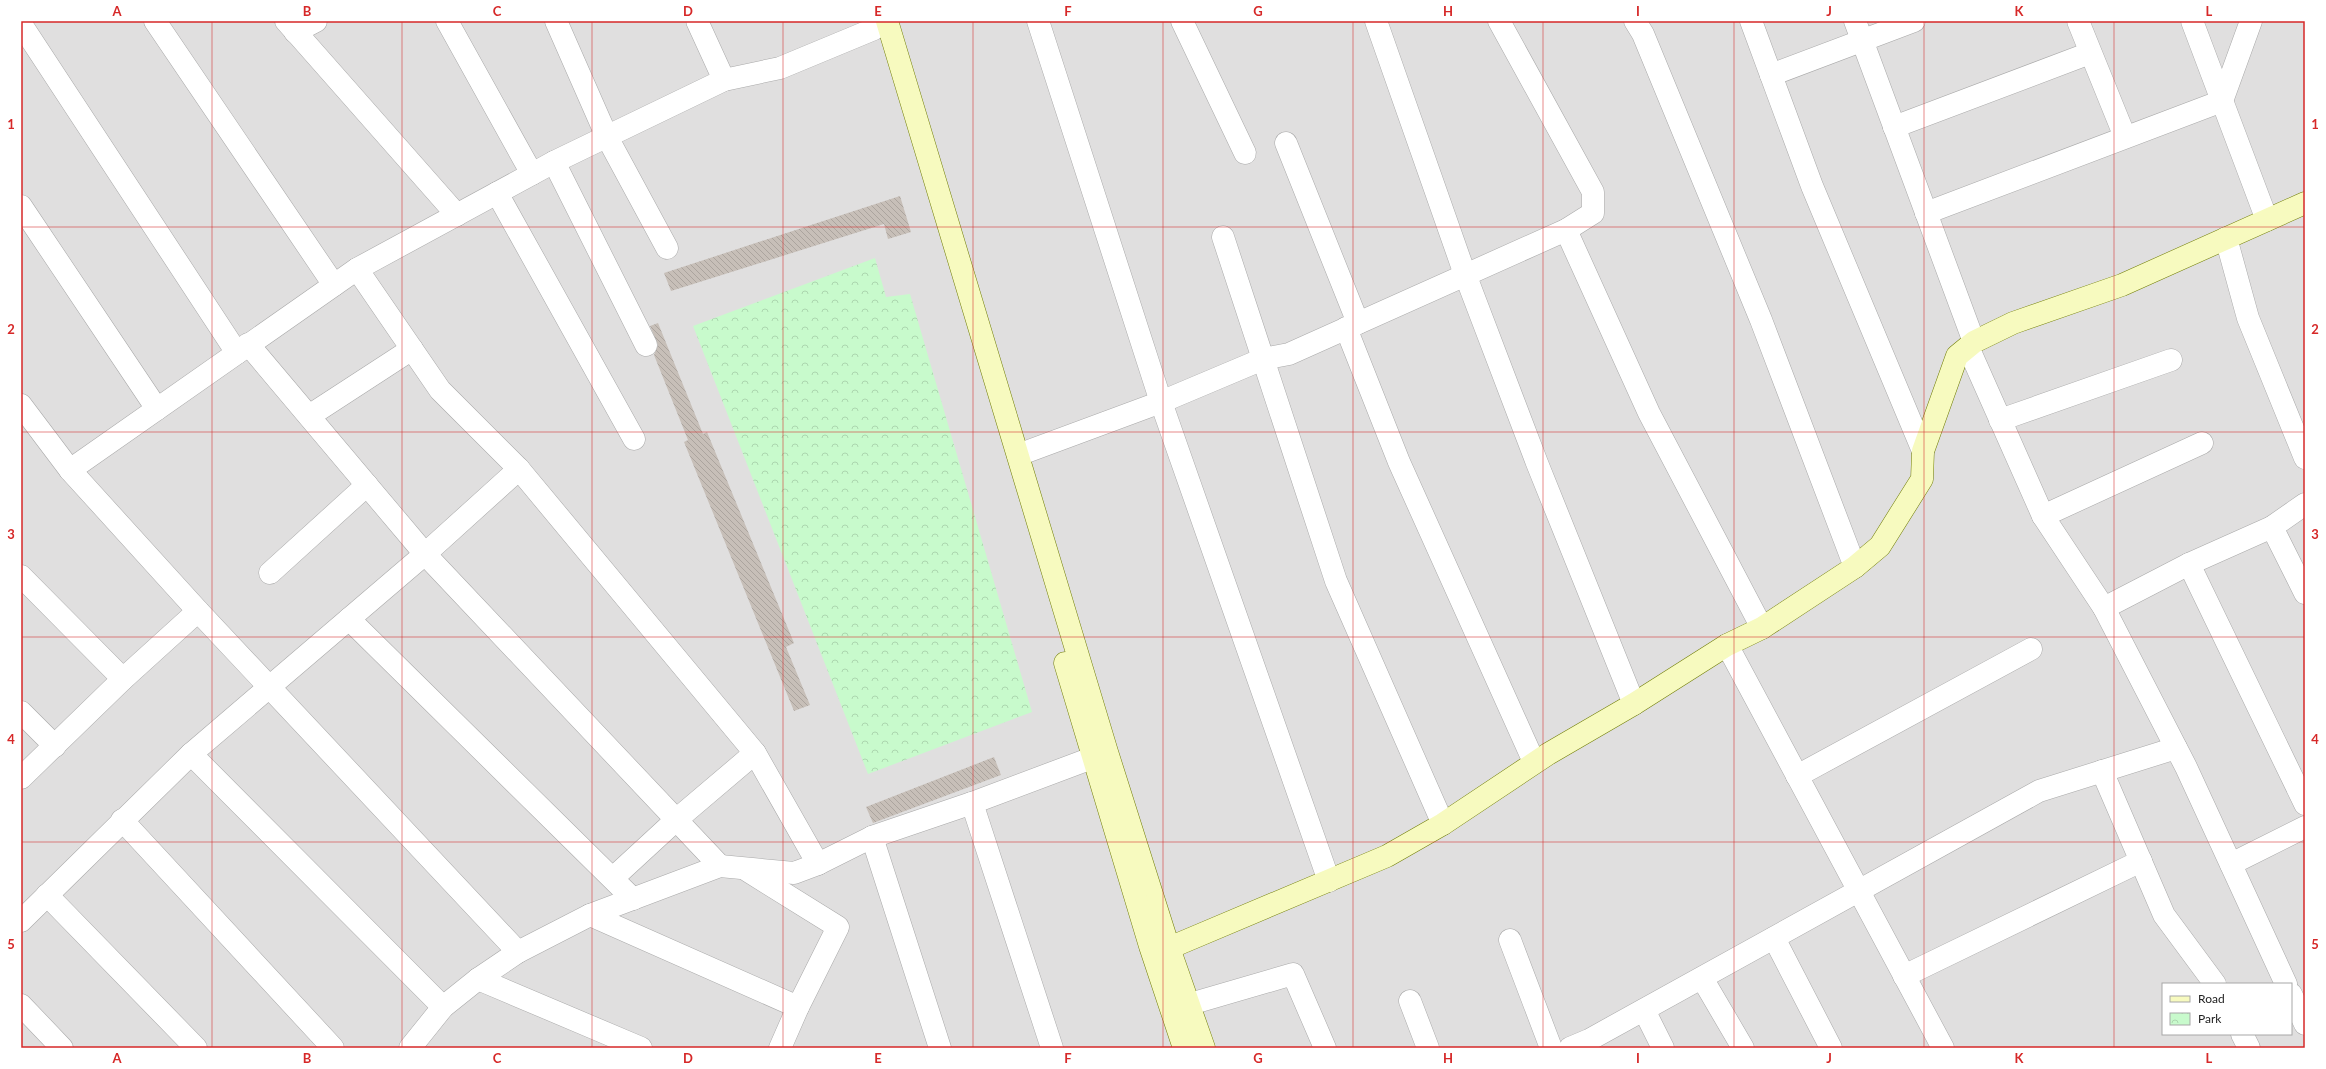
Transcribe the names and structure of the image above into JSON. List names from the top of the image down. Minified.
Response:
{"legend":["Road","Park"],"grid":{"columns":["A","B","C","D","E","F","G","H","I","J","K","L"],"rows":["1","2","3","4","5"]}}
